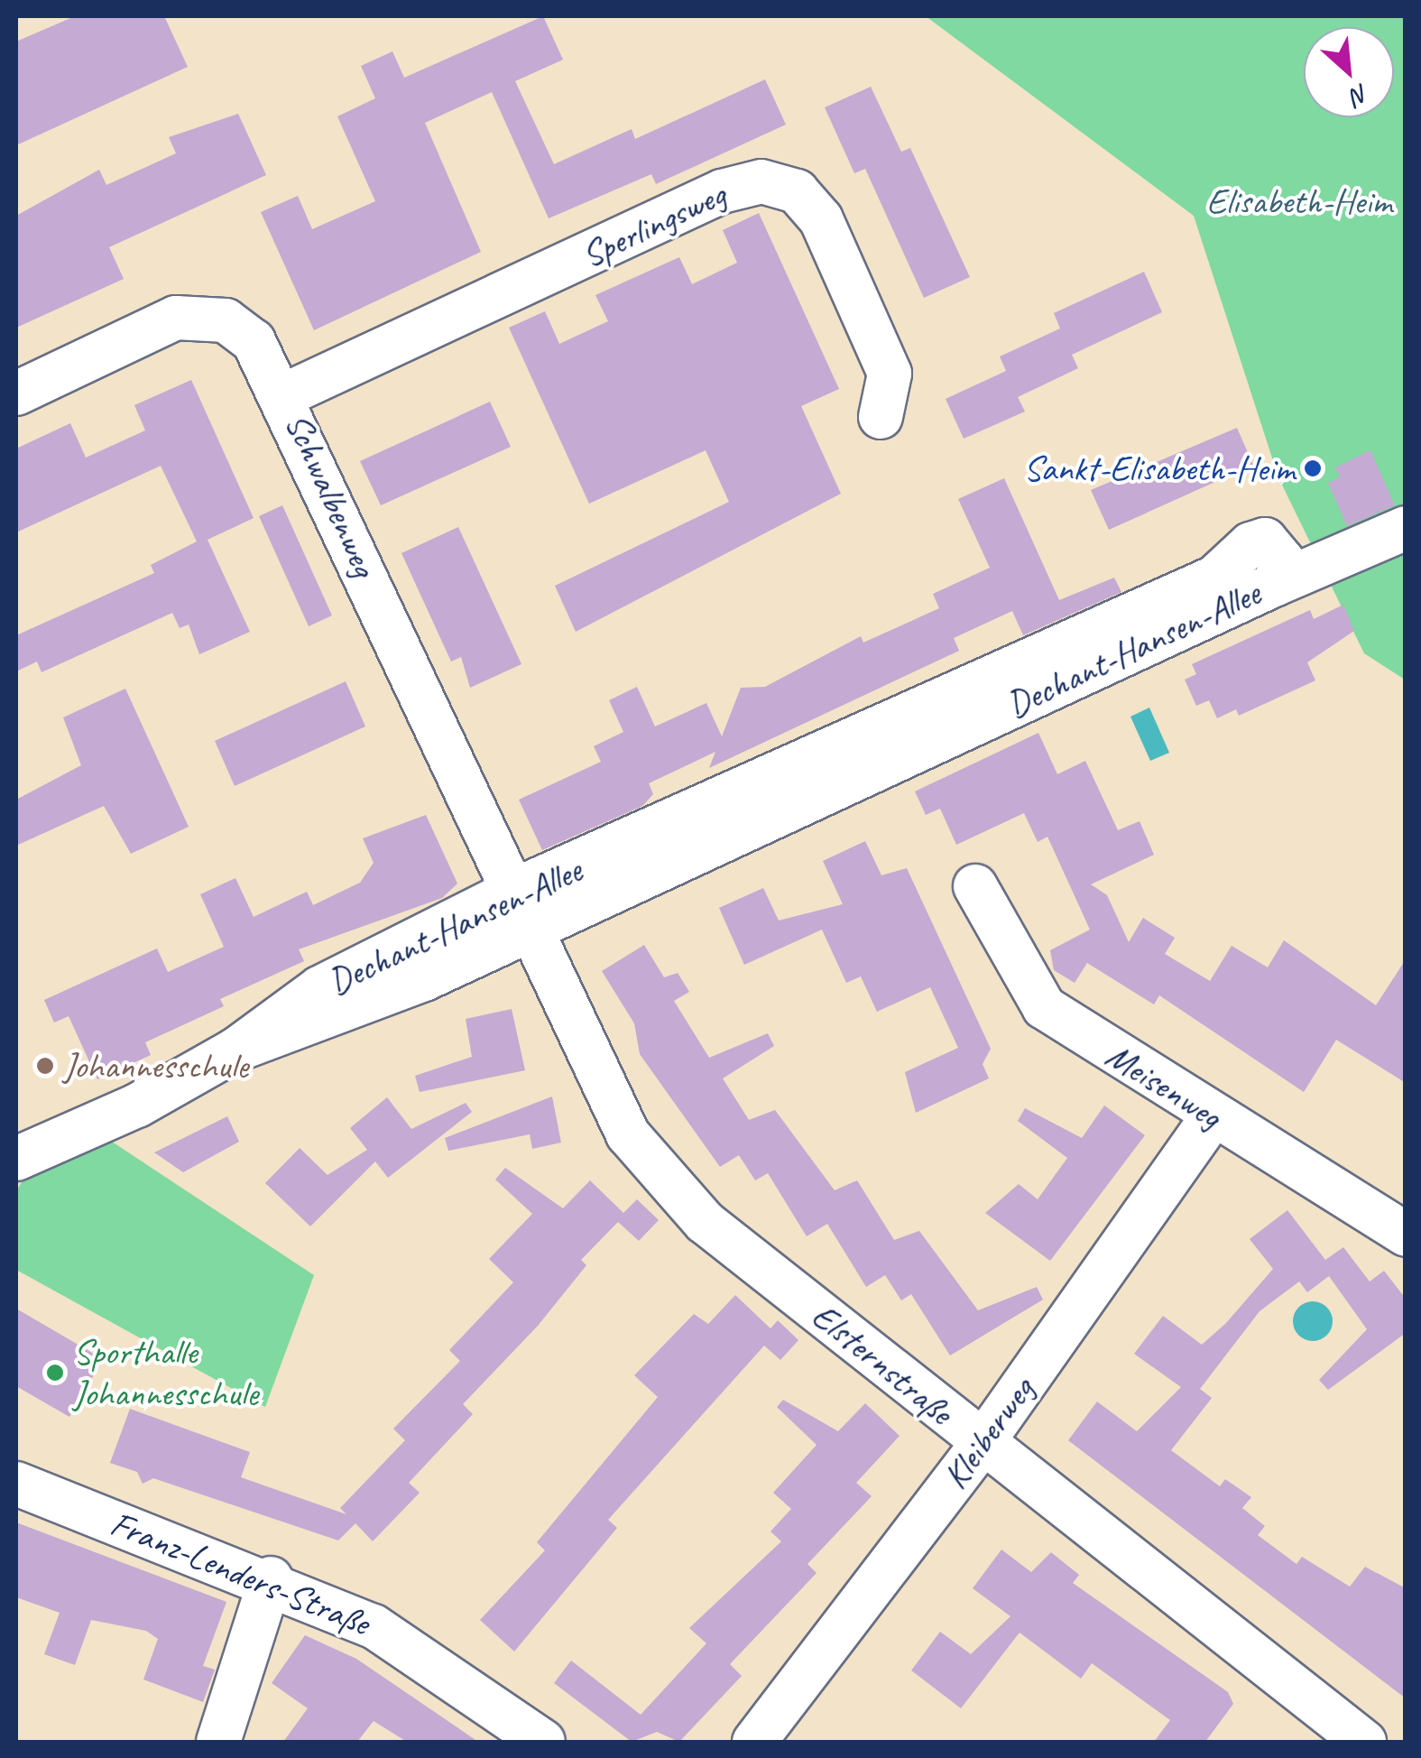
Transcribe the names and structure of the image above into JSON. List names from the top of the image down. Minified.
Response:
{"streets":{"street":["Sperlingsweg","Schwalbenweg","Dechant-Hansen-Allee","Meisenweg","Elsternstraße","Kleiberweg","Franz-Lenders-Straße"]},"crossings":[["Sperlingsweg","Schwalbenweg"],["Schwalbenweg","Dechant-Hansen-Allee"],["Schwalbenweg","Elsternstraße"],["Dechant-Hansen-Allee","Elsternstraße"],["Meisenweg","Kleiberweg"],["Elsternstraße","Kleiberweg"]],"parks":["Elisabeth-Heim"],"places":["Sankt-Elisabeth-Heim","Johannesschule","Sporthalle Johannesschule"],"north":"bottom right"}
